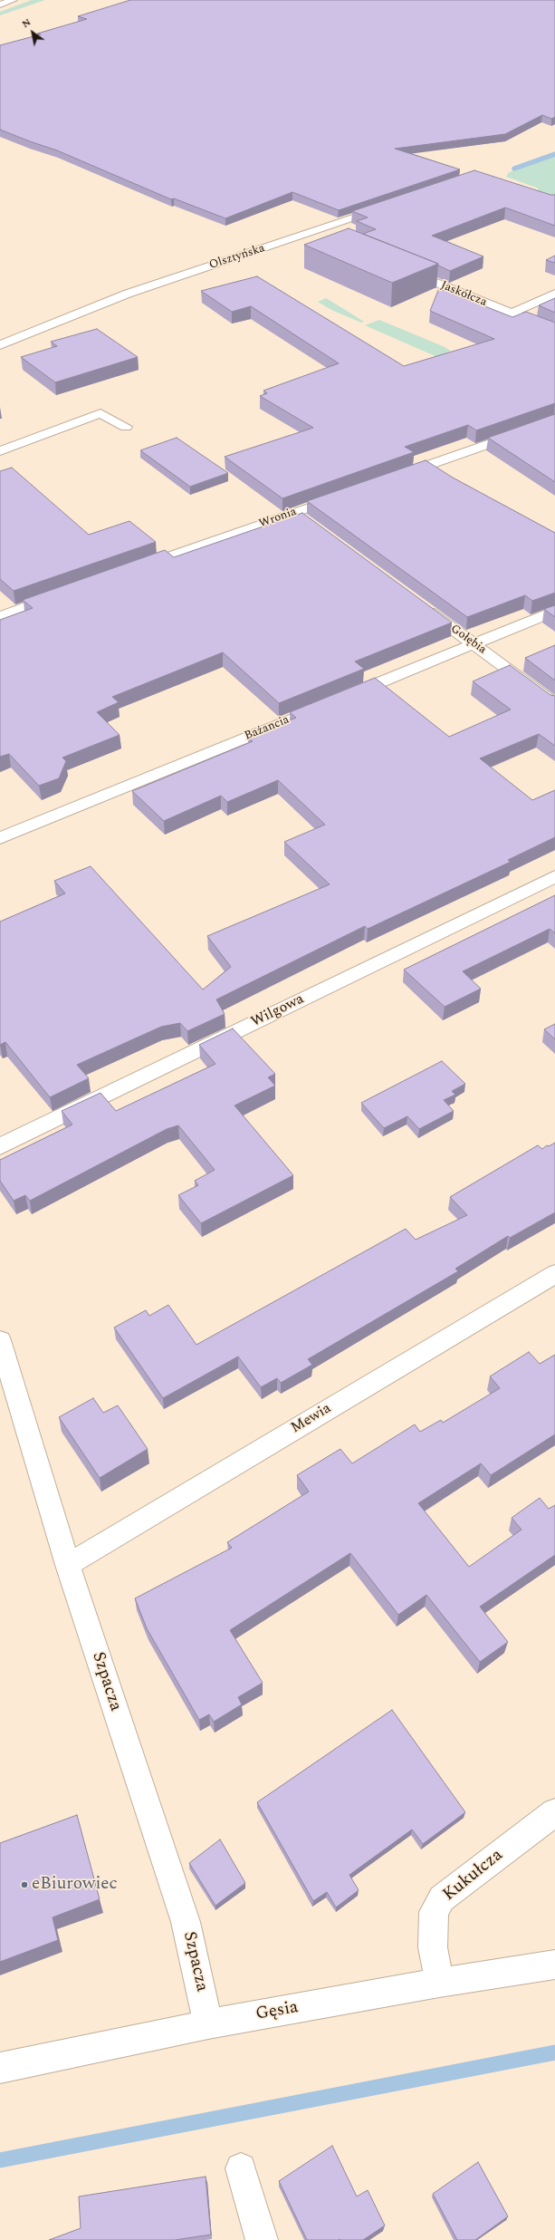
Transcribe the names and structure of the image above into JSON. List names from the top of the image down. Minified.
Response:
{"streets":{"street":["Olsztyńska","Jaskółcza","Wronia","Gołębia","Bażancia","Wilgowa","Mewia","Szpacza","Kukułcza","Gęsia"]},"crossings":[["Gołębia","Bażancia"],["Mewia","Szpacza"],["Szpacza","Gęsia"],["Kukułcza","Gęsia"]],"places":["eBiurowiec"],"north":"top left"}
